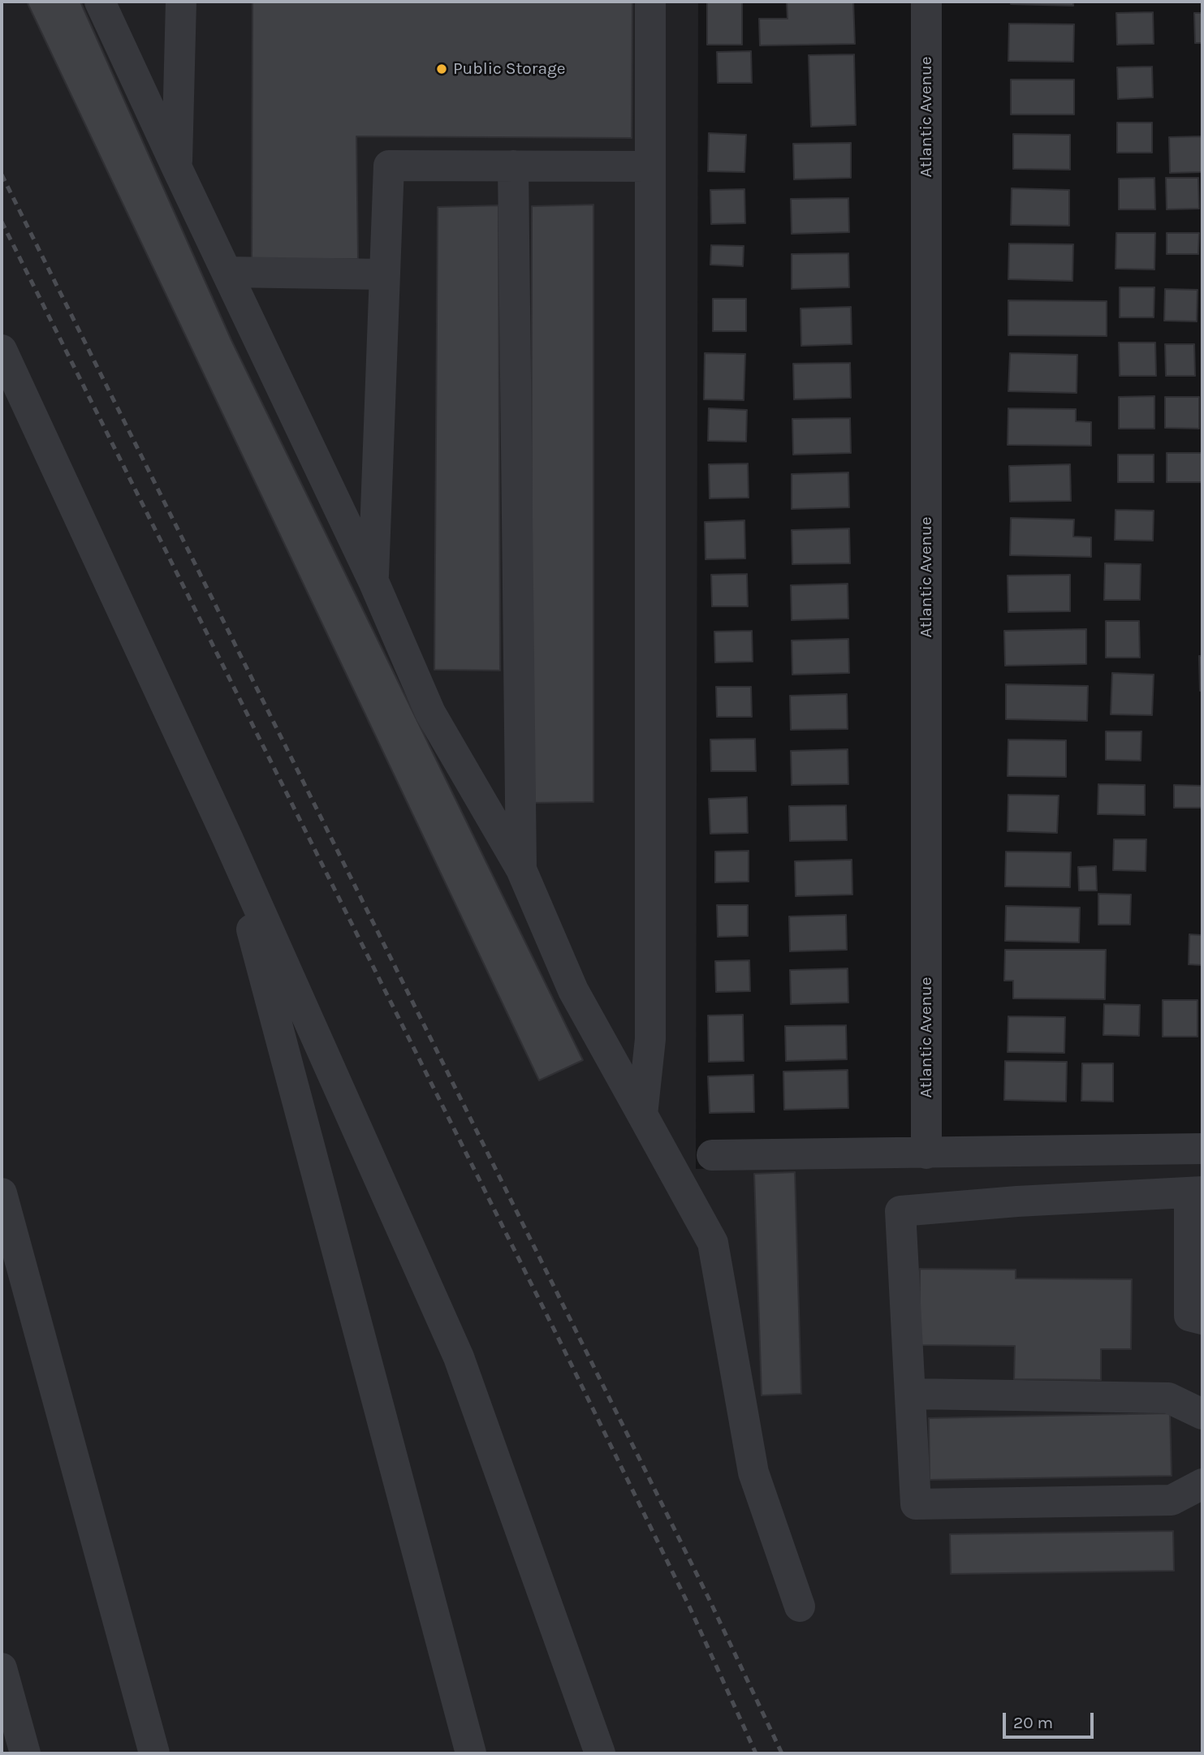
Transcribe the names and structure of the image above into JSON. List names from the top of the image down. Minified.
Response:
{"streets":{"street":["Atlantic Avenue"]},"places":["Public Storage"],"scale_bar":"20 m"}
